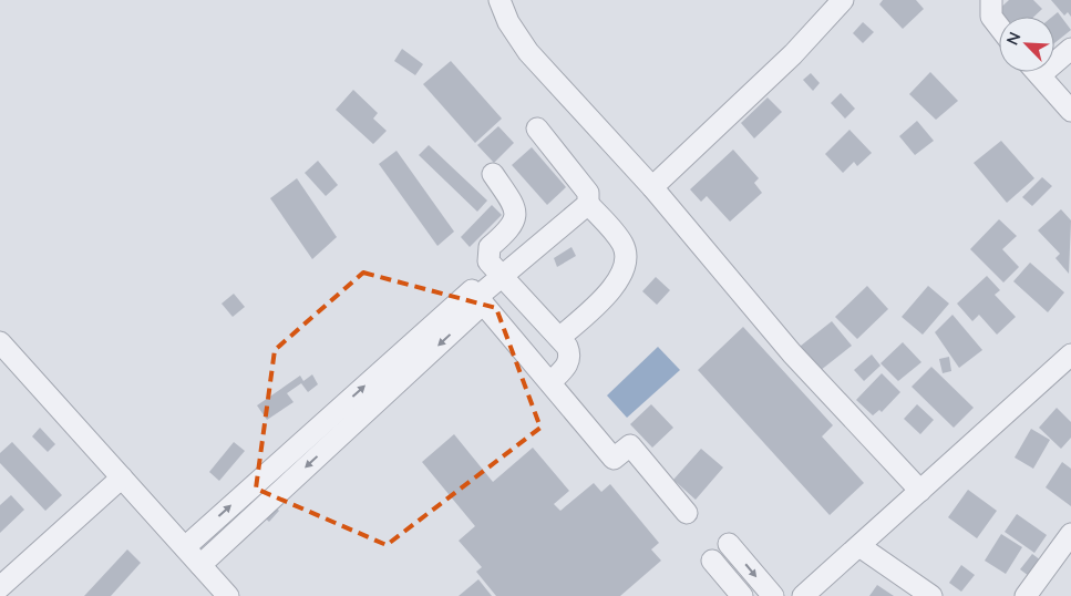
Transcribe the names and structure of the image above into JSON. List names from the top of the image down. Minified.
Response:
{"north":"top left"}
